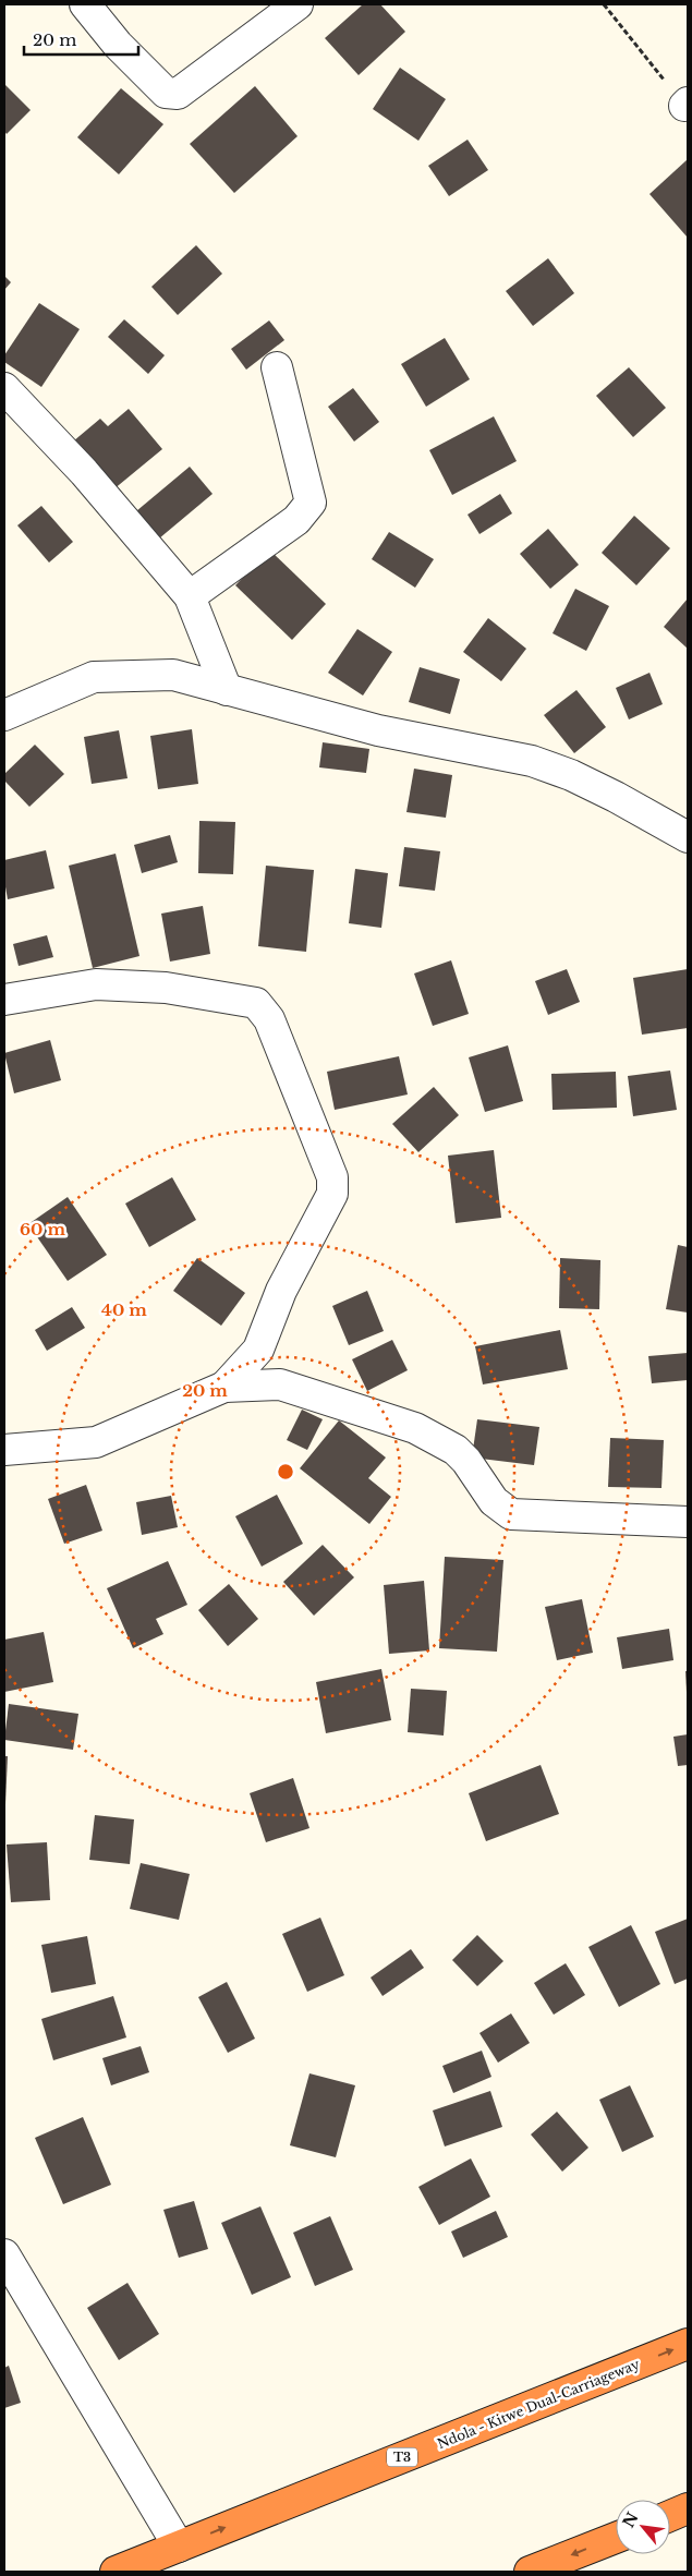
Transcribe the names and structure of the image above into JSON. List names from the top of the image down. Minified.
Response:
{"streets":{"highway":["Ndola - Kitwe Dual-Carriageway","T3"]},"one_way":["Ndola - Kitwe Dual-Carriageway"],"scale_bar":"20 m","north":"top left","rings":["60 m","40 m","20 m"]}
